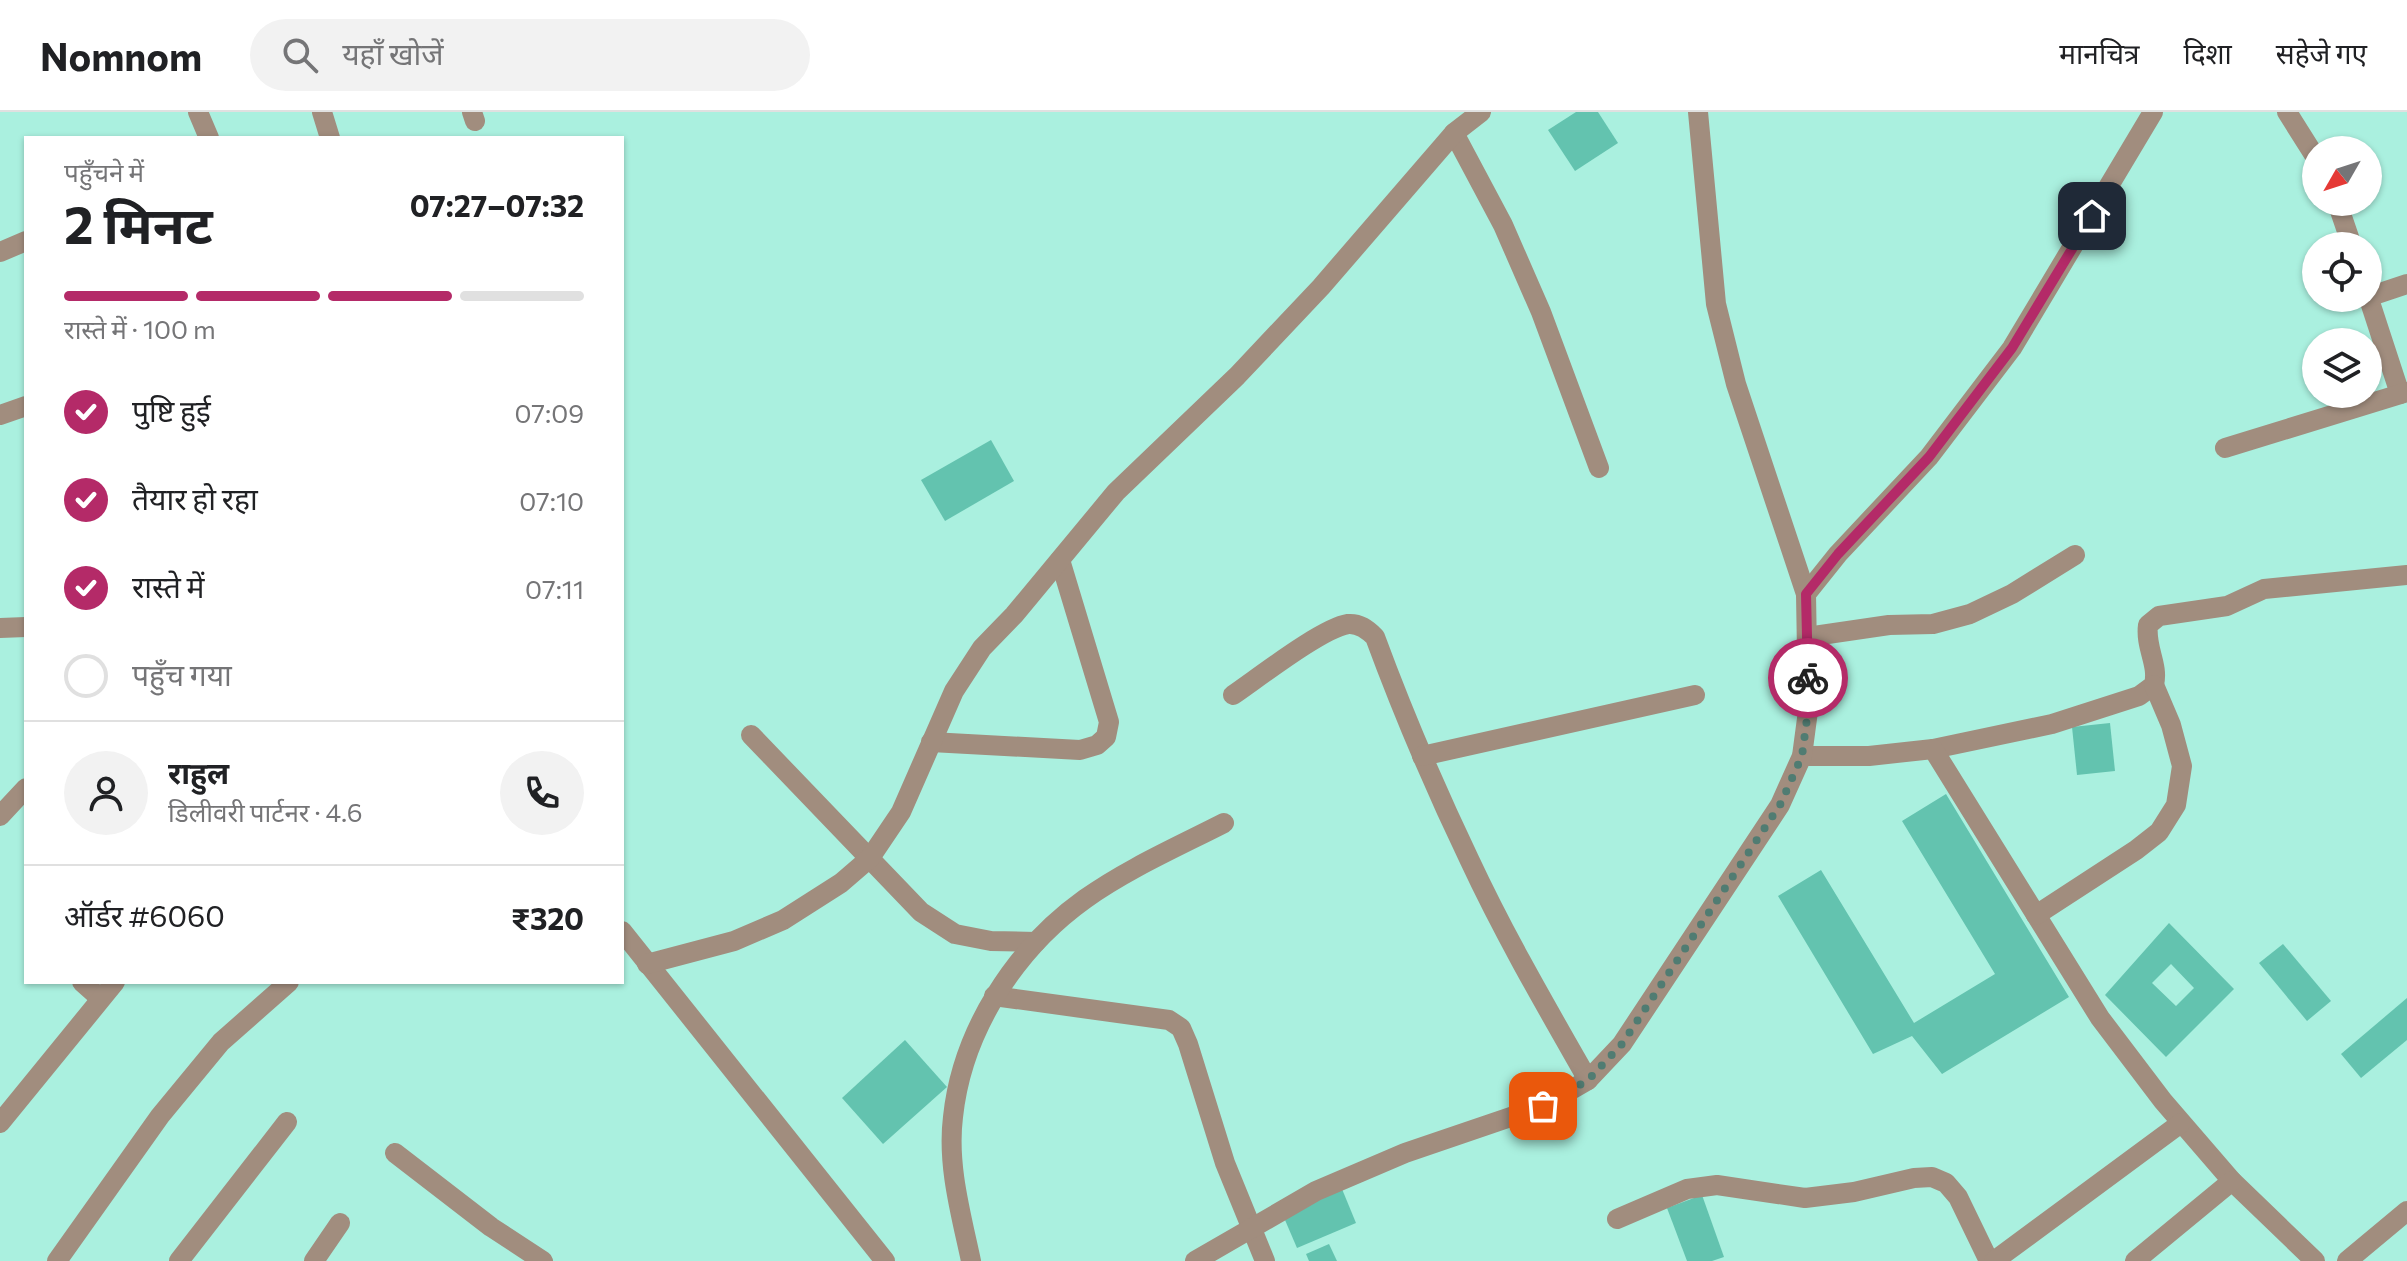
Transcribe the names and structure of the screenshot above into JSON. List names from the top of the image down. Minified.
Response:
{"north":"bottom left","page":{"header":"Nomnom","search":"यहाँ खोजें","nav":["मानचित्र","दिशा","सहेजे गए"],"heading":["2 मिनट","पहुँचने में","07:27–07:32"],"panel":["राहुल","डिलीवरी पार्टनर · 4.6","ऑर्डर #6060","₹320"],"bar":"रास्ते में · 100 m","list":[["पुष्टि हुई","07:09"],["तैयार हो रहा","07:10"],["रास्ते में","07:11"],"पहुँच गया"]}}
